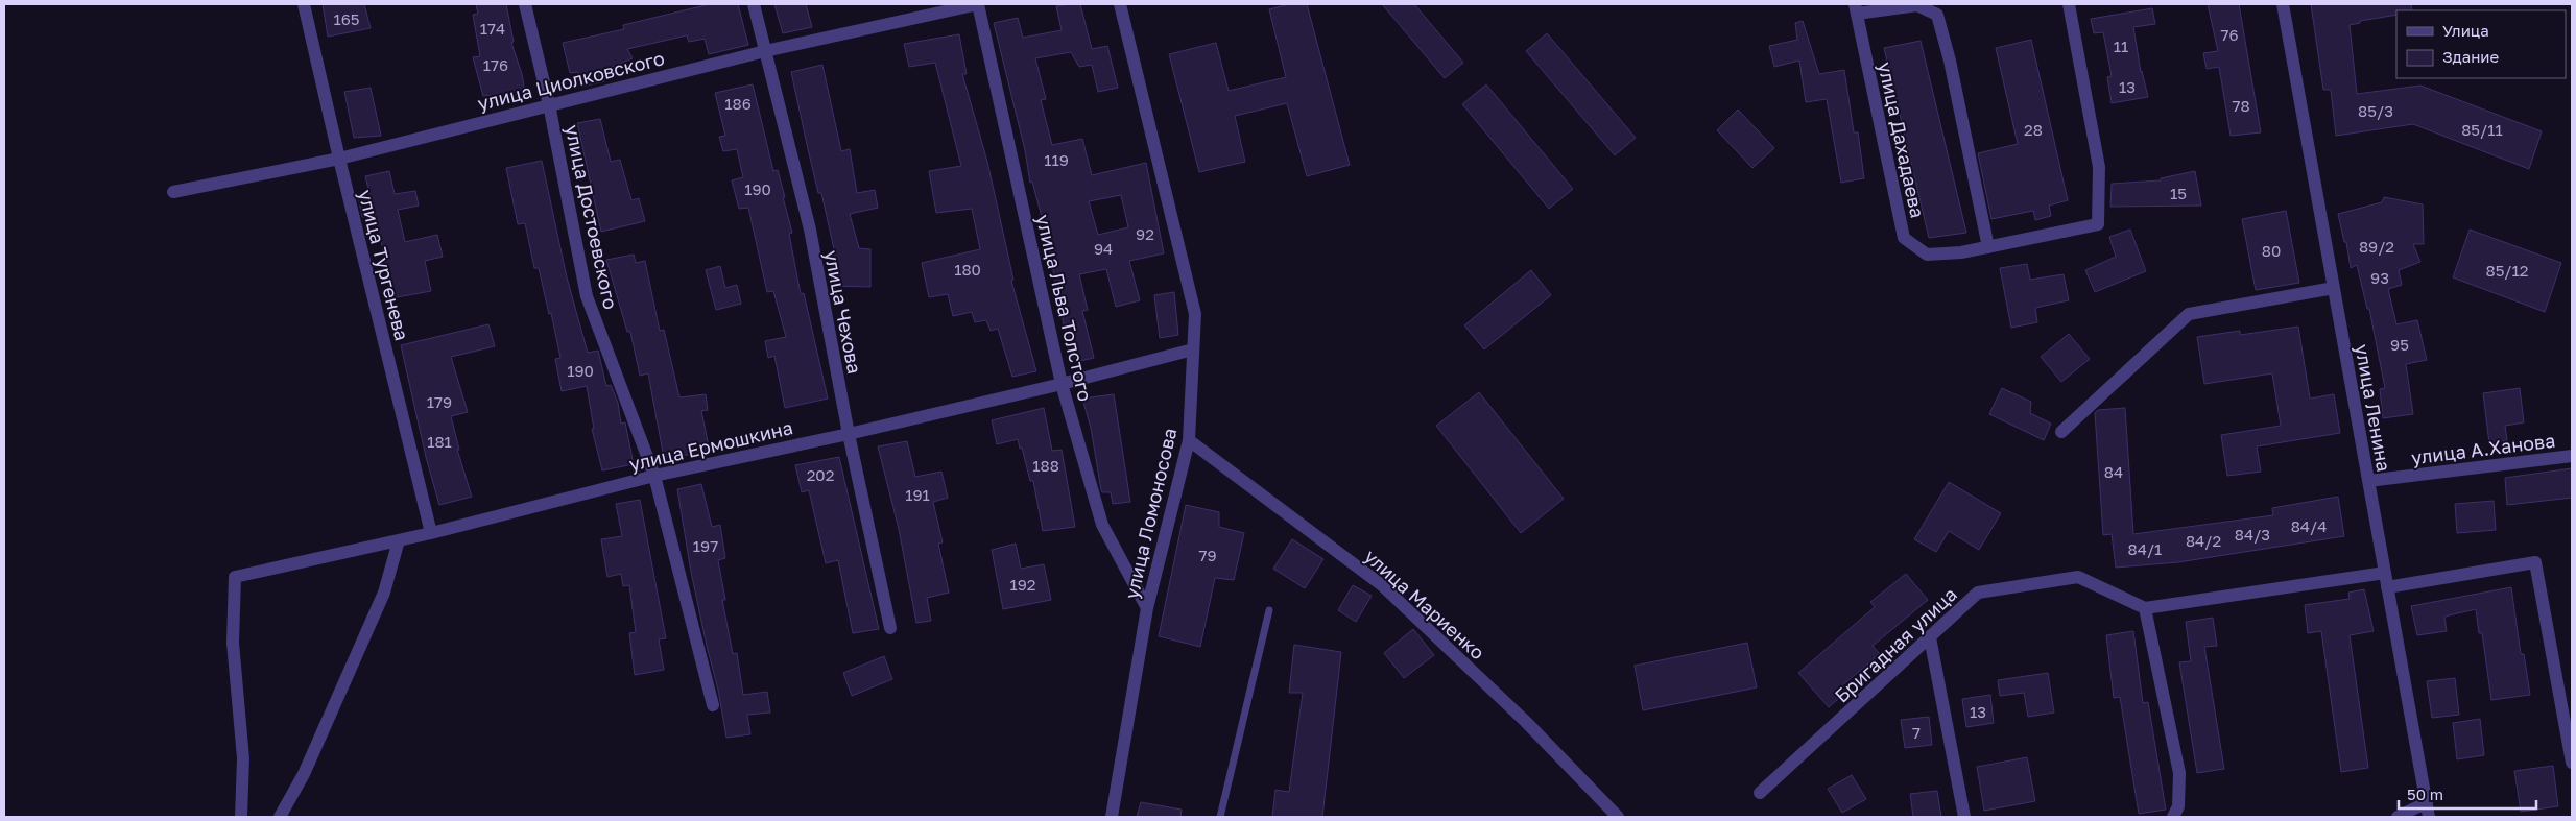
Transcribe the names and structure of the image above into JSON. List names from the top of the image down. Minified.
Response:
{"streets":{"street":["улица Циолковского","улица Дахадаева","улица Достоевского","улица Тургенева","улица Льва Толстого","улица Чехова","улица Ленина","улица Ермошкина","улица А.Ханова","улица Ломоносова","улица Мариенко","Бригадная улица"]},"crossings":[["улица Циолковского","улица Достоевского"],["улица Циолковского","улица Тургенева"],["улица Циолковского","улица Льва Толстого"],["улица Циолковского","улица Чехова"],["улица Достоевского","улица Ермошкина"],["улица Тургенева","улица Ермошкина"],["улица Льва Толстого","улица Ермошкина"],["улица Льва Толстого","улица Ломоносова"],["улица Чехова","улица Ермошкина"],["улица Ленина","улица А.Ханова"],["улица Ермошкина","улица Ломоносова"],["улица Ломоносова","улица Мариенко"]],"house_numbers":["165","174","76","11","176","13","186","78","85/3","28","85/11","119","190","15","92","89/2","94","80","180","85/12","93","95","190","179","181","188","84","202","191","84/4","84/3","84/2","197","84/1","79","192","13","7"],"legend":["Улица","Здание"],"scale_bar":"50 m"}
